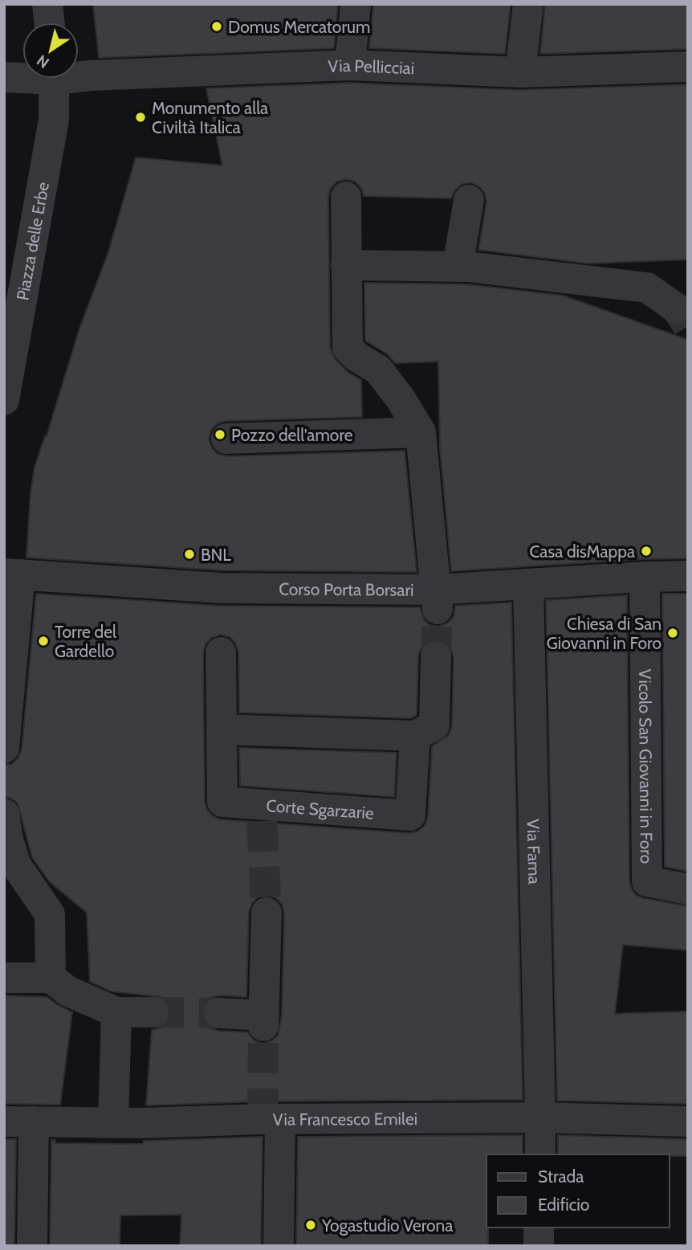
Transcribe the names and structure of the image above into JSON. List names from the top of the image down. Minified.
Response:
{"streets":{"street":["Via Pellicciai","Piazza delle Erbe","Corso Porta Borsari","Vicolo San Giovanni in Foro","Corte Sgarzarie","Via Fama","Via Francesco Emilei"]},"crossings":[["Corso Porta Borsari","Vicolo San Giovanni in Foro"],["Corso Porta Borsari","Via Fama"],["Via Fama","Via Francesco Emilei"]],"places":["Domus Mercatorum","Monumento alla Civiltà Italica","Pozzo dell'amore","Casa disMappa","BNL","Chiesa di San Giovanni in Foro","Torre del Gardello","Yogastudio Verona"],"legend":["Strada","Edificio"],"north":"bottom left"}
